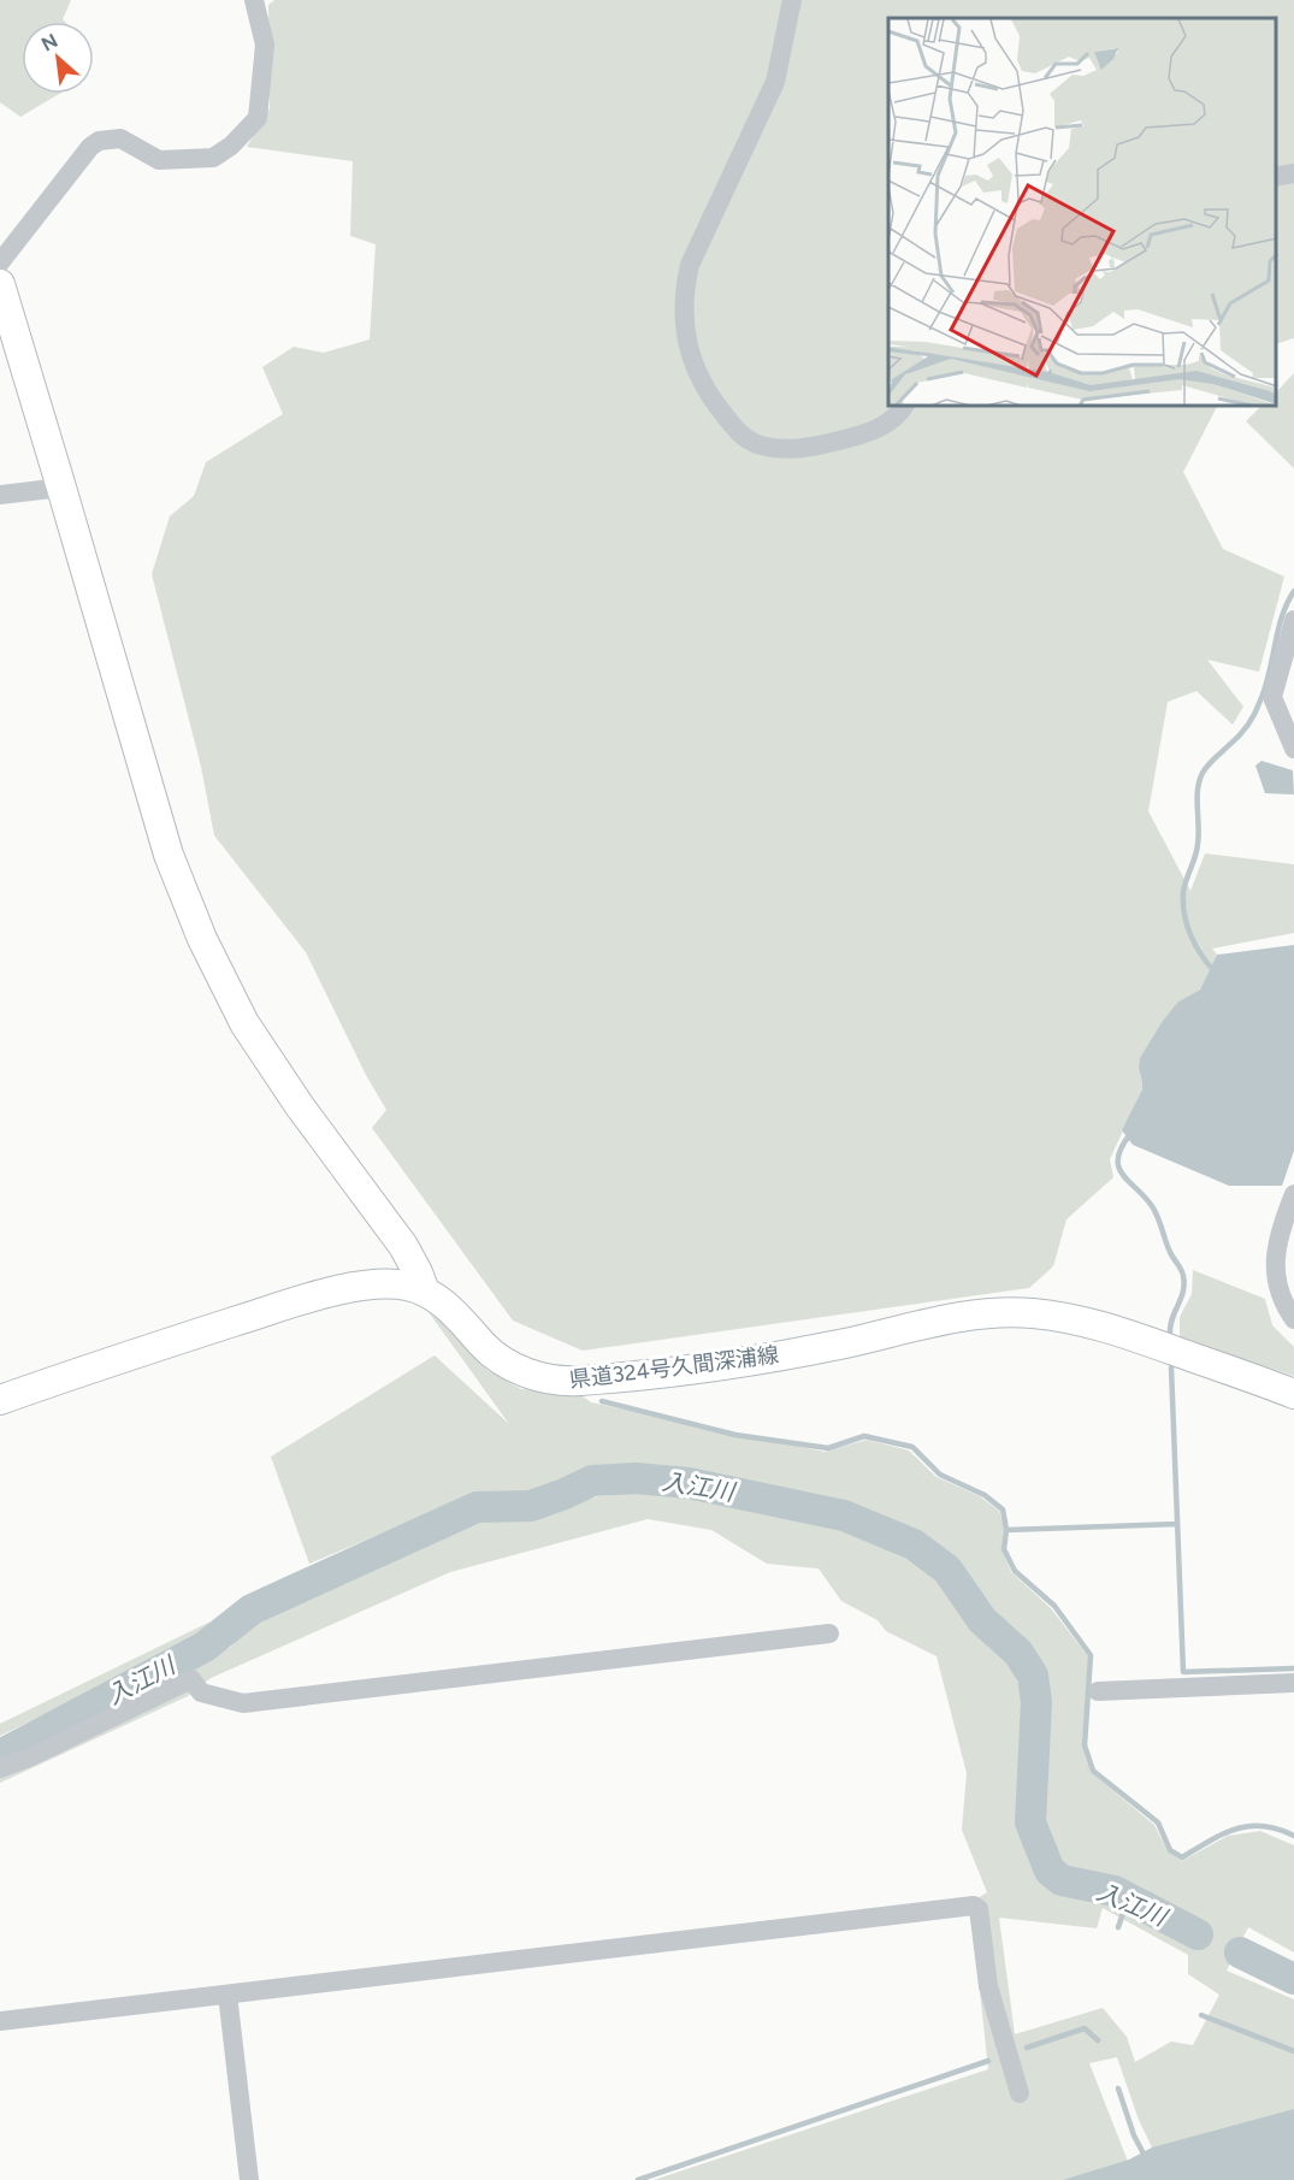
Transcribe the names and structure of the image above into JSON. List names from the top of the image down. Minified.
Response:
{"streets":{"main road":["県道324号久間深浦線"]},"water":["入江川"],"north":"top left"}
